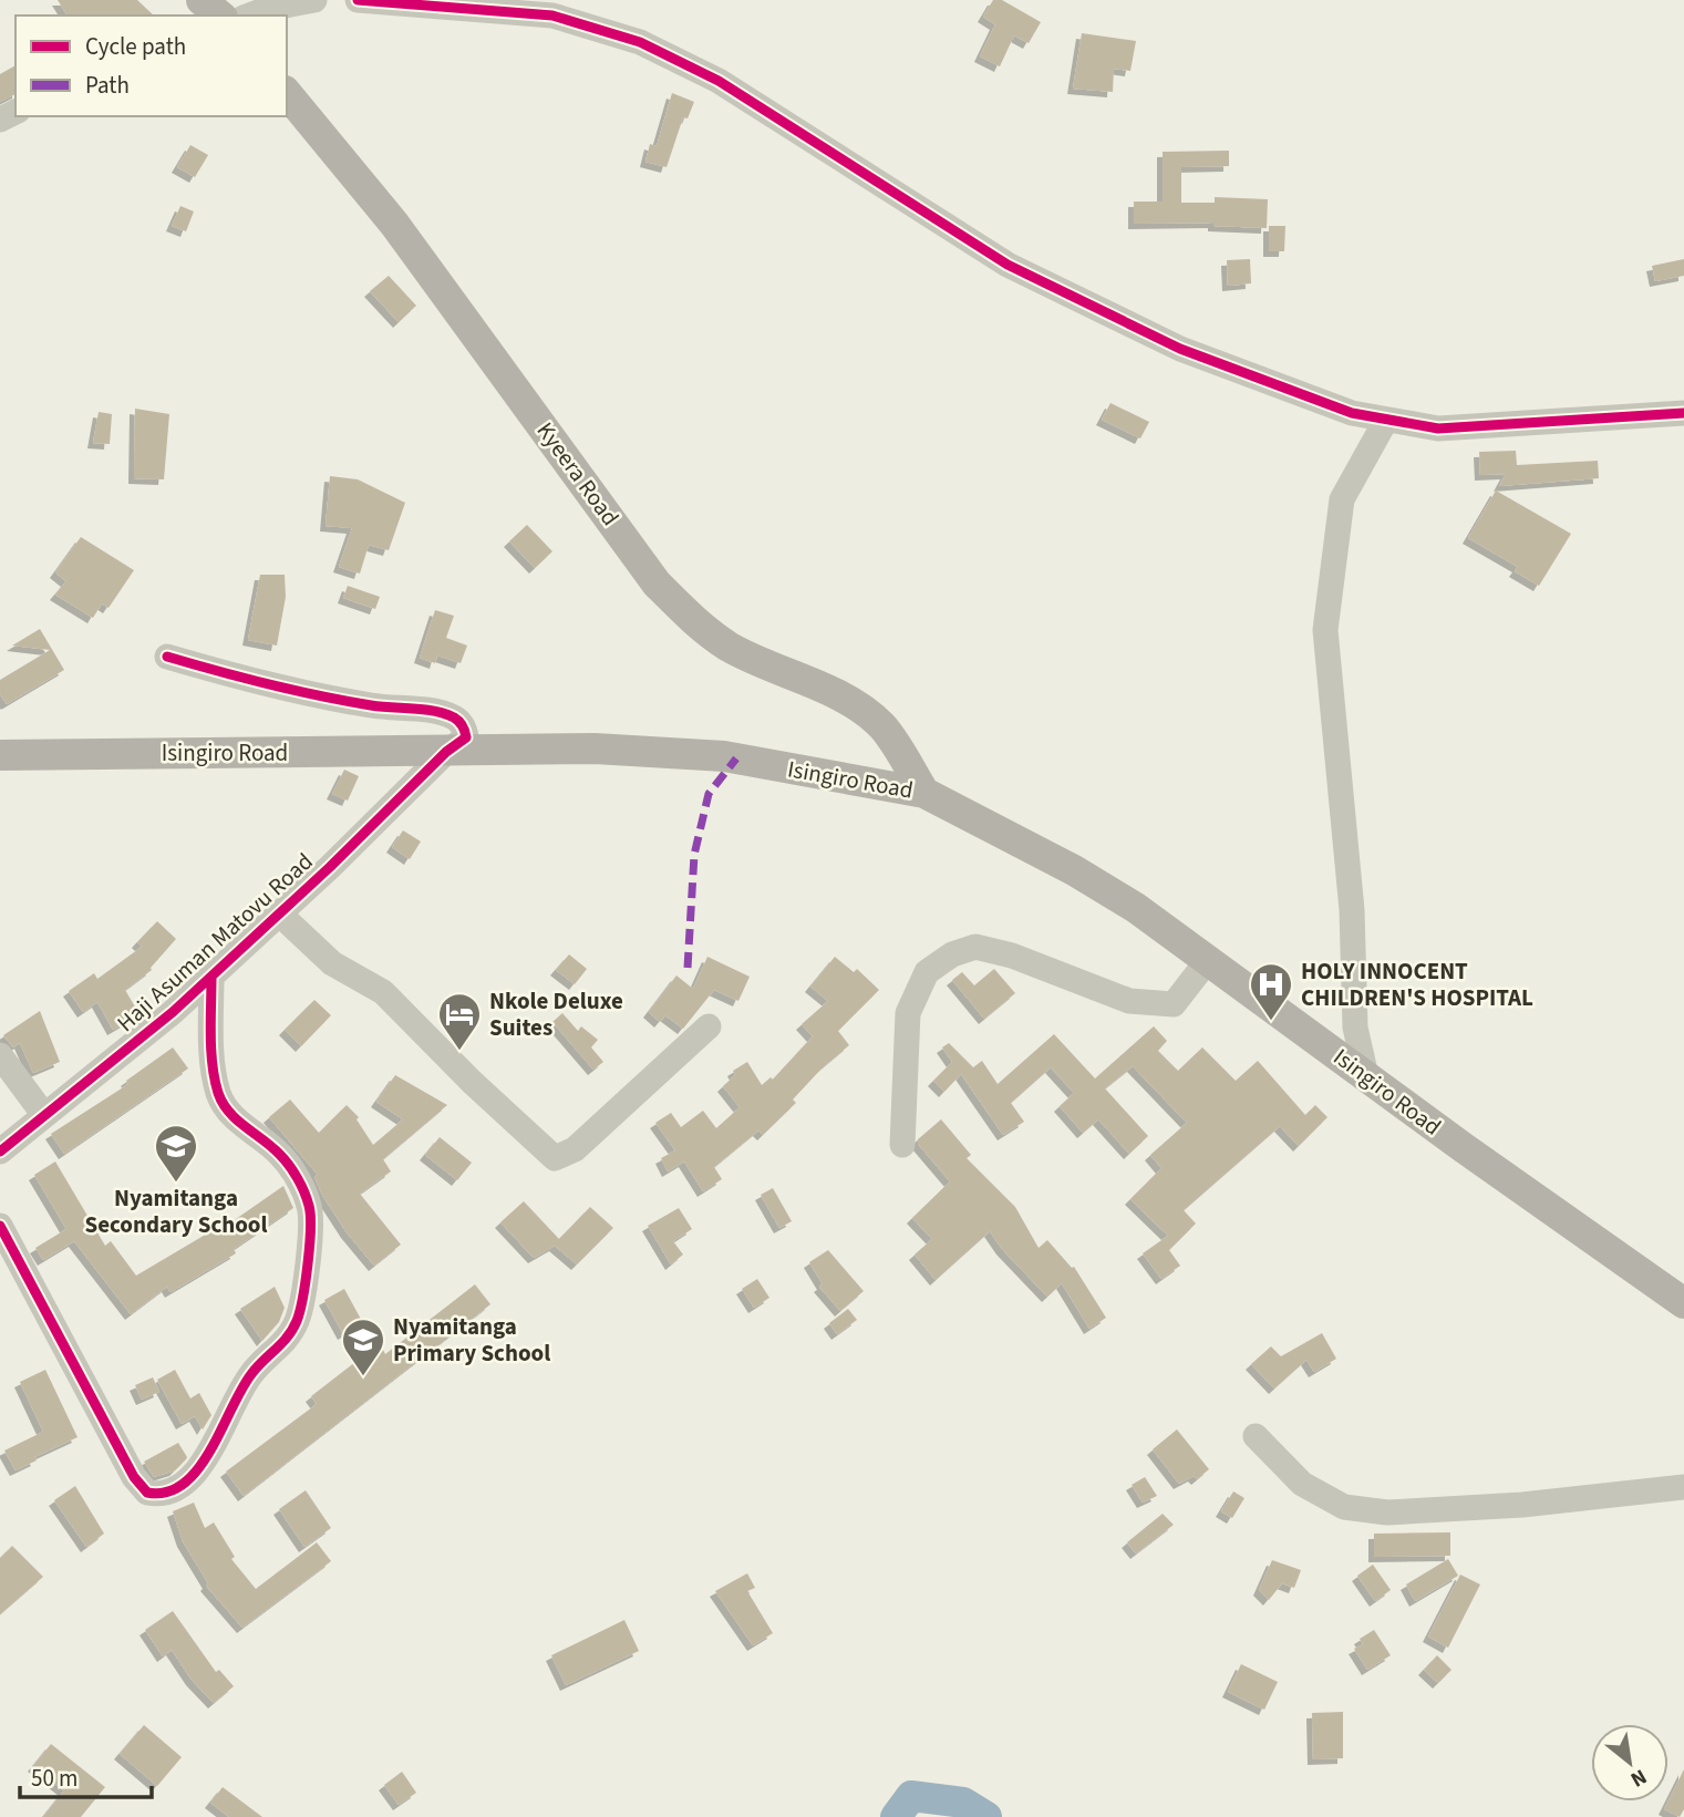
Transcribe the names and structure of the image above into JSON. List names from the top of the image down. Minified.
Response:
{"streets":{"main road":["Kyeera Road","Isingiro Road"],"street":["Haji Asuman Matovu Road"]},"crossings":[["Kyeera Road","Isingiro Road"],["Isingiro Road","Haji Asuman Matovu Road"]],"places":{"hospital":["HOLY INNOCENT CHILDREN'S HOSPITAL"],"hotel":["Nkole Deluxe Suites"],"school or university":["Nyamitanga Secondary School","Nyamitanga Primary School"]},"legend":["Cycle path","Path"],"scale_bar":"50 m","north":"bottom right"}
